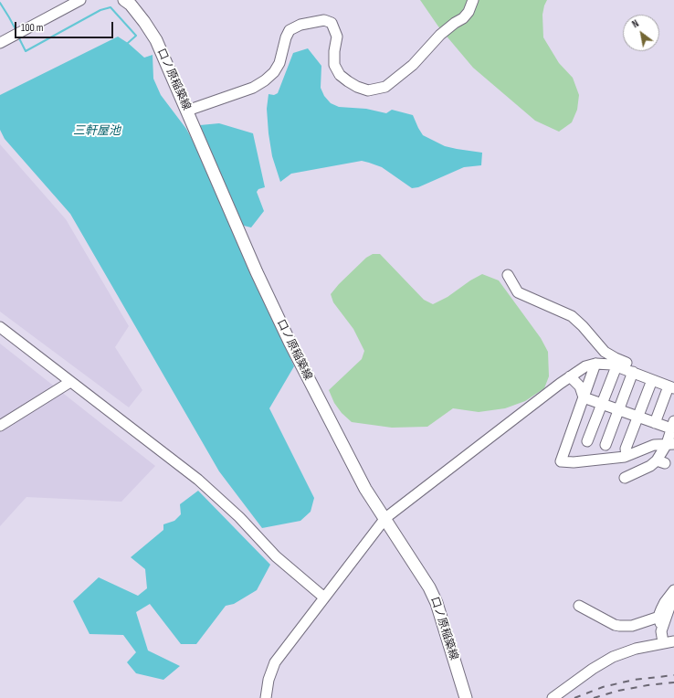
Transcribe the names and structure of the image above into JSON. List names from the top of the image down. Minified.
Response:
{"streets":{"main road":["口ノ原稲築線"]},"water":["三軒屋池"],"scale_bar":"100 m","north":"top left"}
